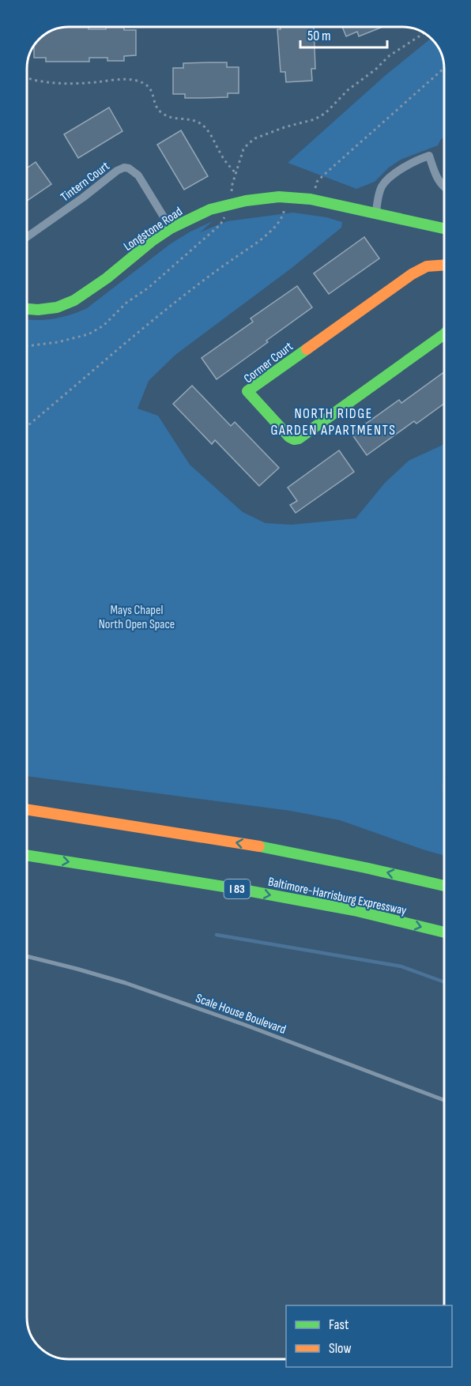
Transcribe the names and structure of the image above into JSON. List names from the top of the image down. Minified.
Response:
{"streets":{"main road":["Longstone Road","Cormer Court","I 83","Baltimore-Harrisburg Expressway"],"street":["Tintern Court"],"lane":["Scale House Boulevard"]},"crossings":[["Tintern Court","Longstone Road"]],"districts":["NORTH RIDGE GARDEN APARTMENTS"],"parks":["Mays Chapel North Open Space"],"legend":["Fast","Slow"],"scale_bar":"50 m"}
